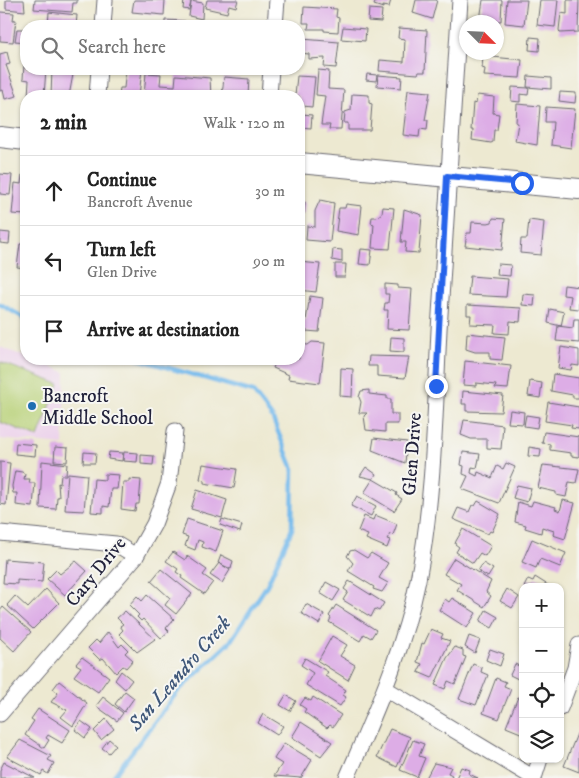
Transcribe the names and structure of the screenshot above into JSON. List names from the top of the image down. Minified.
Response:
{"streets":{"street":["Glen Drive","Cary Drive"]},"water":["San Leandro Creek"],"places":["Bancroft Middle School"],"north":"bottom right","page":{"search":"Search here","heading":["2 min","Walk · 120 m"],"list":[["Continue","Bancroft Avenue","30 m"],["Turn left","Glen Drive","90 m"],"Arrive at destination"],"map_buttons":["+","−"]}}
